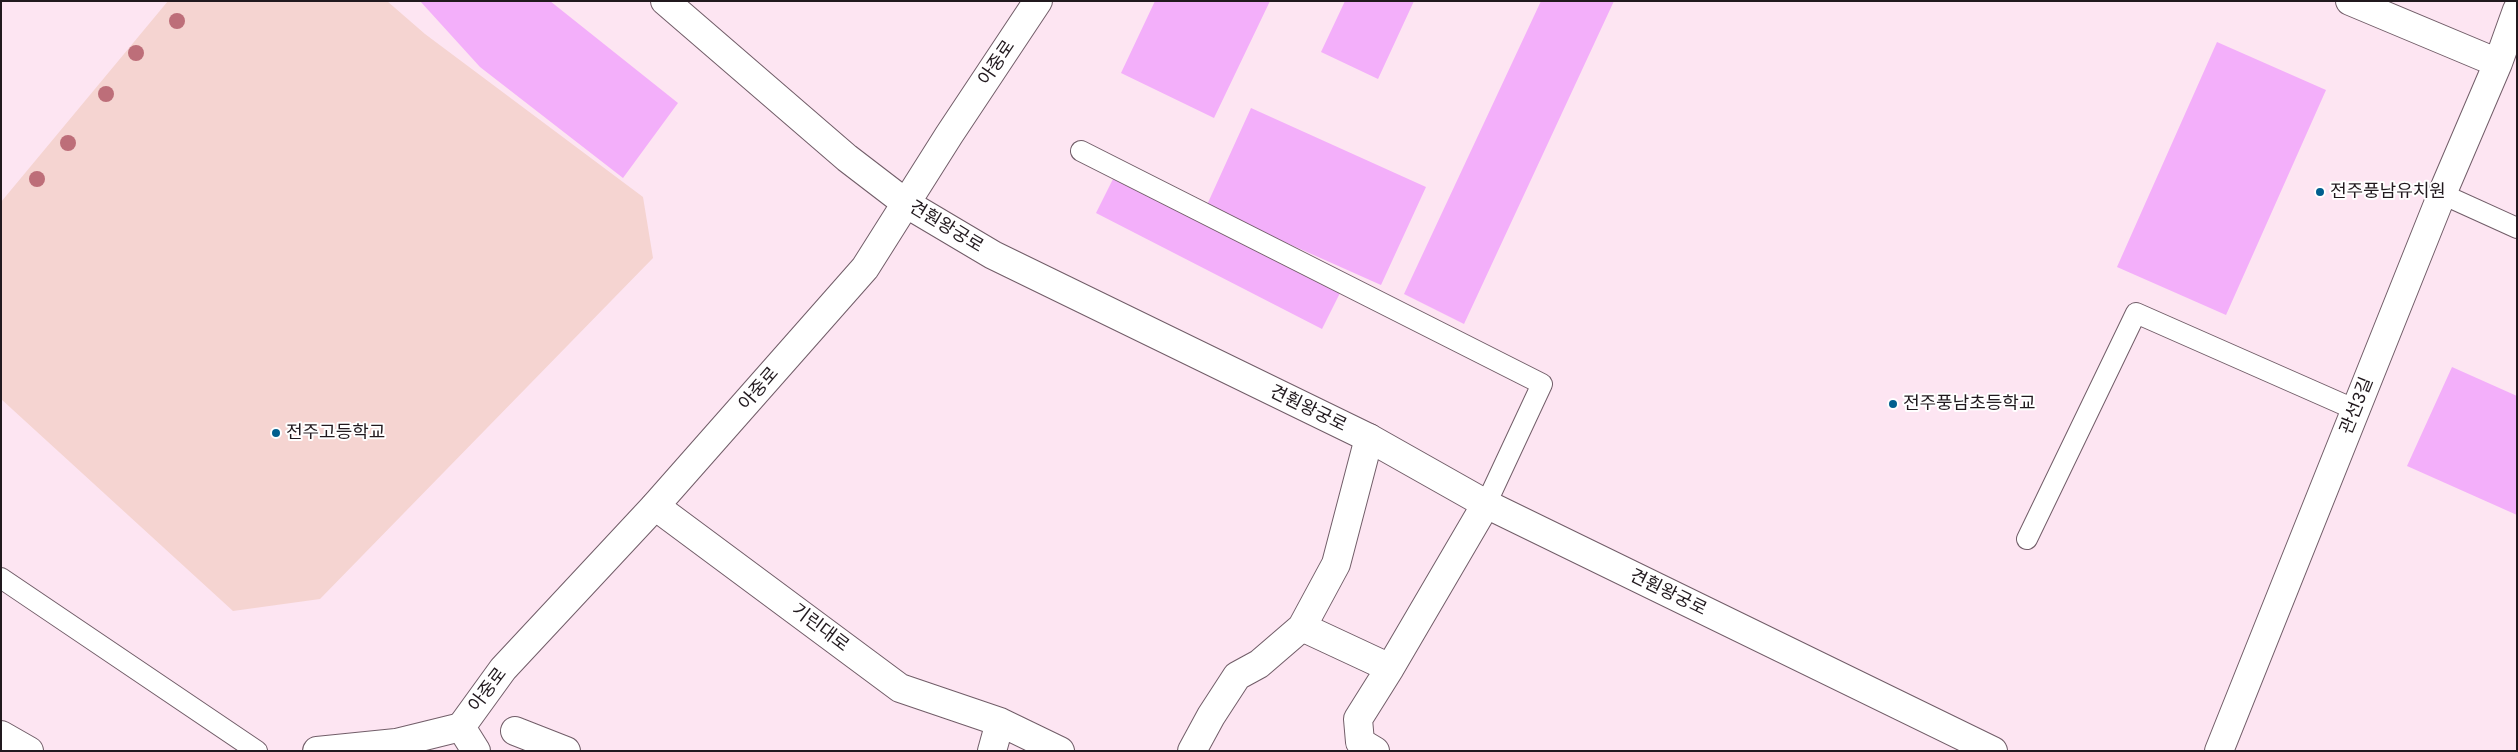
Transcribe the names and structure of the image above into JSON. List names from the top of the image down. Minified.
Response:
{"streets":{"street":["아중로","견훤왕궁로","관선3길","기린대로"]},"crossings":[["아중로","견훤왕궁로"],["아중로","기린대로"]],"places":["전주풍남유치원","전주풍남초등학교","전주고등학교"]}
